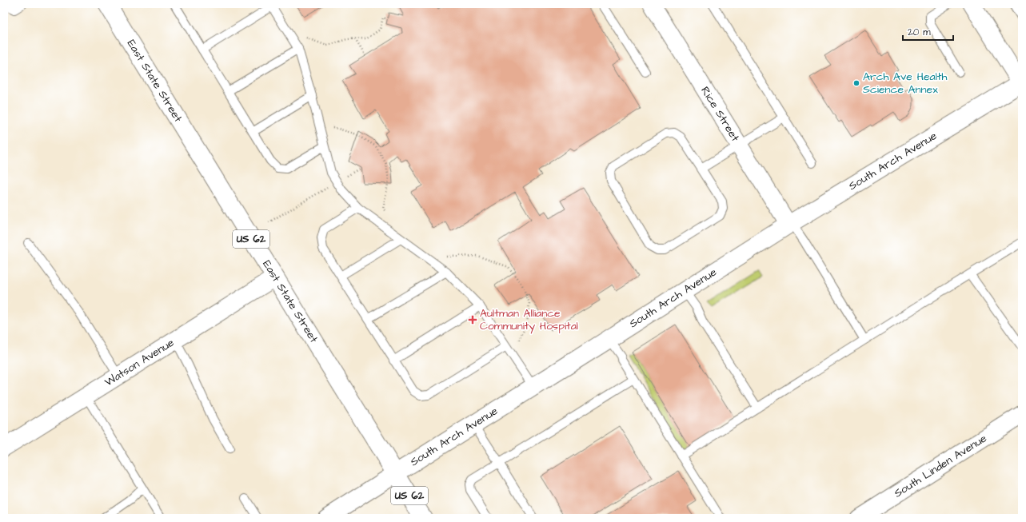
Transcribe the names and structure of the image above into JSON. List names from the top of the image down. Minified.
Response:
{"streets":{"main road":["East State Street","South Arch Avenue","US 62"],"street":["Rice Street","Watson Avenue","South Linden Avenue"]},"crossings":[["East State Street","South Arch Avenue"],["East State Street","Watson Avenue"],["Rice Street","South Arch Avenue"]],"places":{"other":["Arch Ave Health Science Annex"],"health":["Aultman Alliance Community Hospital"]},"scale_bar":"20 m"}
